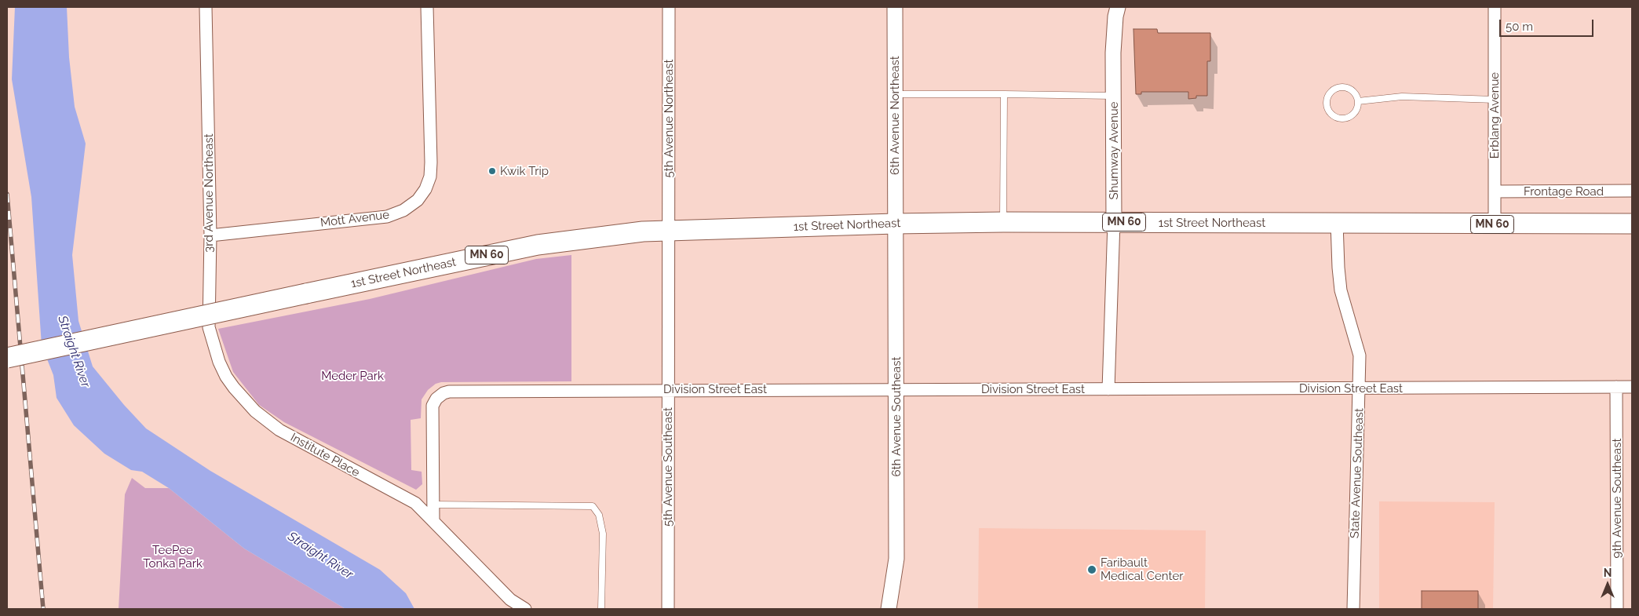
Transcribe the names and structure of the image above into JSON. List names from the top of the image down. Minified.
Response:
{"streets":{"main road":["MN 60","1st Street Northeast"],"street":["6th Avenue Northeast","Erblang Avenue","5th Avenue Northeast","Shumway Avenue","Frontage Road","3rd Avenue Northeast","Mott Avenue","Division Street East","6th Avenue Southeast","Institute Place","5th Avenue Southeast","State Avenue Southeast","9th Avenue Southeast"]},"crossings":[["6th Avenue Northeast","1st Street Northeast"],["6th Avenue Northeast","6th Avenue Southeast"],["Erblang Avenue","Frontage Road"],["Erblang Avenue","1st Street Northeast"],["5th Avenue Northeast","1st Street Northeast"],["5th Avenue Northeast","5th Avenue Southeast"],["Shumway Avenue","1st Street Northeast"],["Shumway Avenue","Division Street East"],["3rd Avenue Northeast","Mott Avenue"],["3rd Avenue Northeast","Institute Place"],["1st Street Northeast","6th Avenue Southeast"],["1st Street Northeast","5th Avenue Southeast"],["1st Street Northeast","State Avenue Southeast"],["Division Street East","6th Avenue Southeast"],["Division Street East","5th Avenue Southeast"],["Division Street East","State Avenue Southeast"],["Division Street East","9th Avenue Southeast"]],"water":["Straight River"],"parks":["Meder Park","TeePee Tonka Park"],"places":["Kwik Trip","Faribault Medical Center"],"scale_bar":"50 m","north":"top"}
